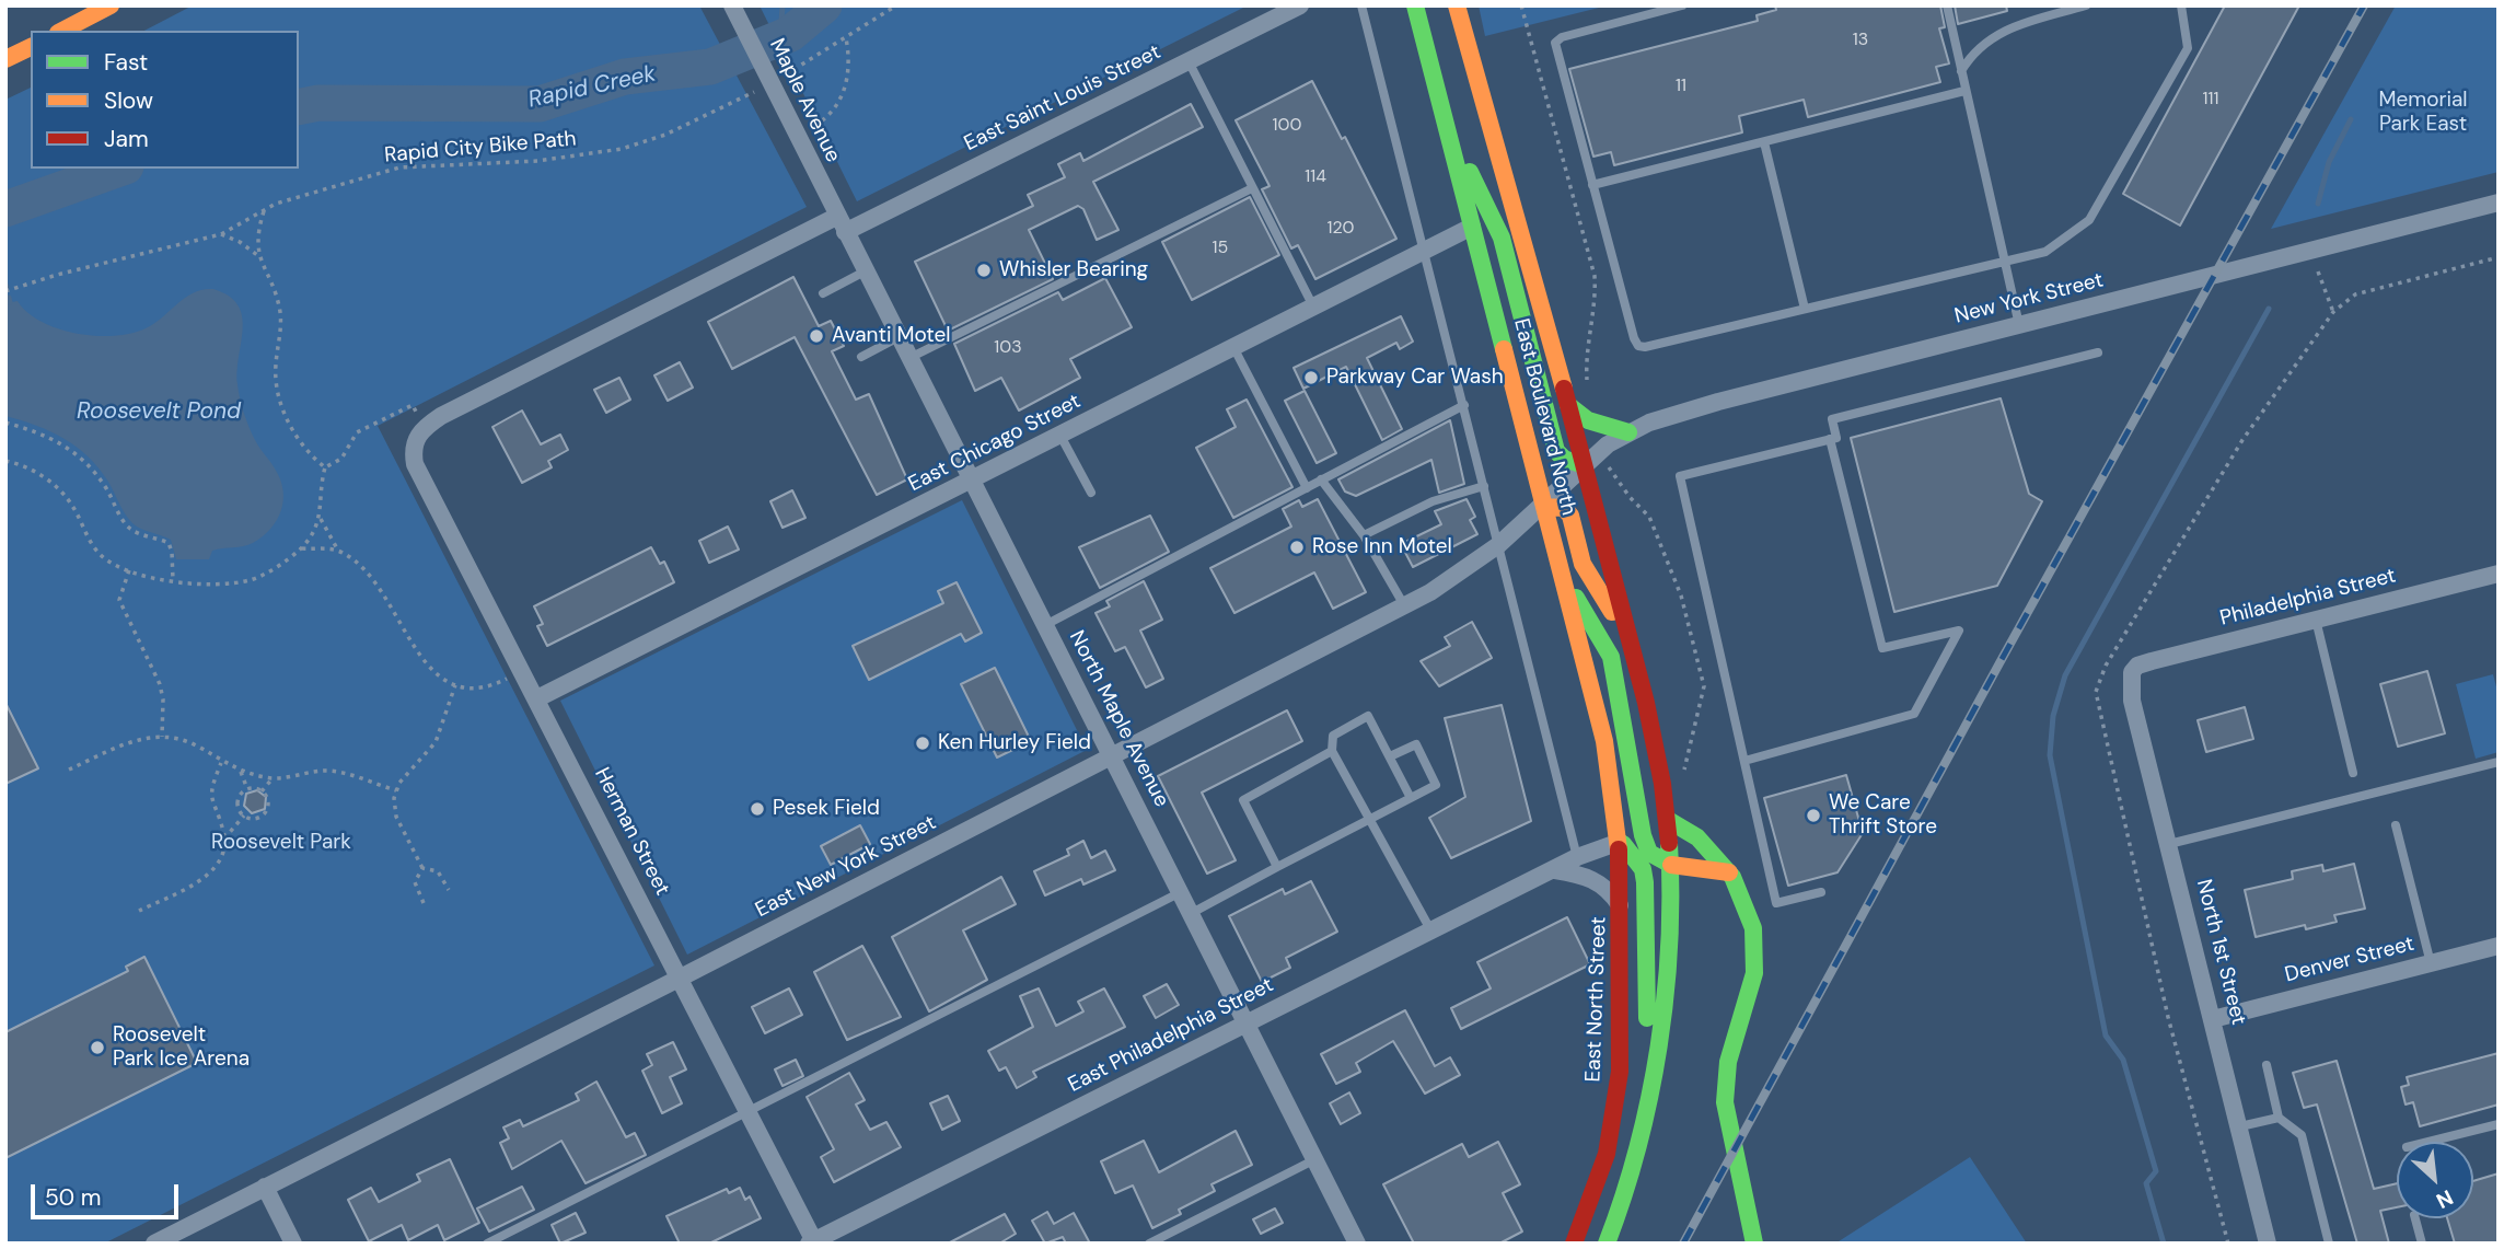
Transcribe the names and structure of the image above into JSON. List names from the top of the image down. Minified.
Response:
{"streets":{"main road":["East Boulevard North","East North Street"],"street":["East Saint Louis Street","Maple Avenue","New York Street","East Chicago Street","Philadelphia Street","North Maple Avenue","Herman Street","East New York Street","North 1st Street","Denver Street","East Philadelphia Street"],"path":["Rapid City Bike Path"]},"crossings":[["East Saint Louis Street","Maple Avenue"],["East Saint Louis Street","North Maple Avenue"],["East Saint Louis Street","Herman Street"],["Maple Avenue","North Maple Avenue"],["New York Street","East Boulevard North"],["New York Street","East New York Street"],["East Boulevard North","East Chicago Street"],["East Boulevard North","East New York Street"],["East Boulevard North","East North Street"],["East Boulevard North","East Philadelphia Street"],["East Chicago Street","North Maple Avenue"],["East Chicago Street","Herman Street"],["Philadelphia Street","North 1st Street"],["North Maple Avenue","East New York Street"],["North Maple Avenue","East Philadelphia Street"],["Herman Street","East New York Street"],["Herman Street","East Philadelphia Street"],["North 1st Street","Denver Street"],["East North Street","East Philadelphia Street"]],"water":["Rapid Creek","Roosevelt Pond"],"parks":["Memorial Park East","Roosevelt Park"],"places":["Whisler Bearing","Avanti Motel","Parkway Car Wash","Rose Inn Motel","Ken Hurley Field","Pesek Field","We Care Thrift Store","Roosevelt Park Ice Arena"],"house_numbers":["13","11","111","100","114","120","15","103"],"legend":["Fast","Slow","Jam"],"scale_bar":"50 m","north":"bottom right"}
